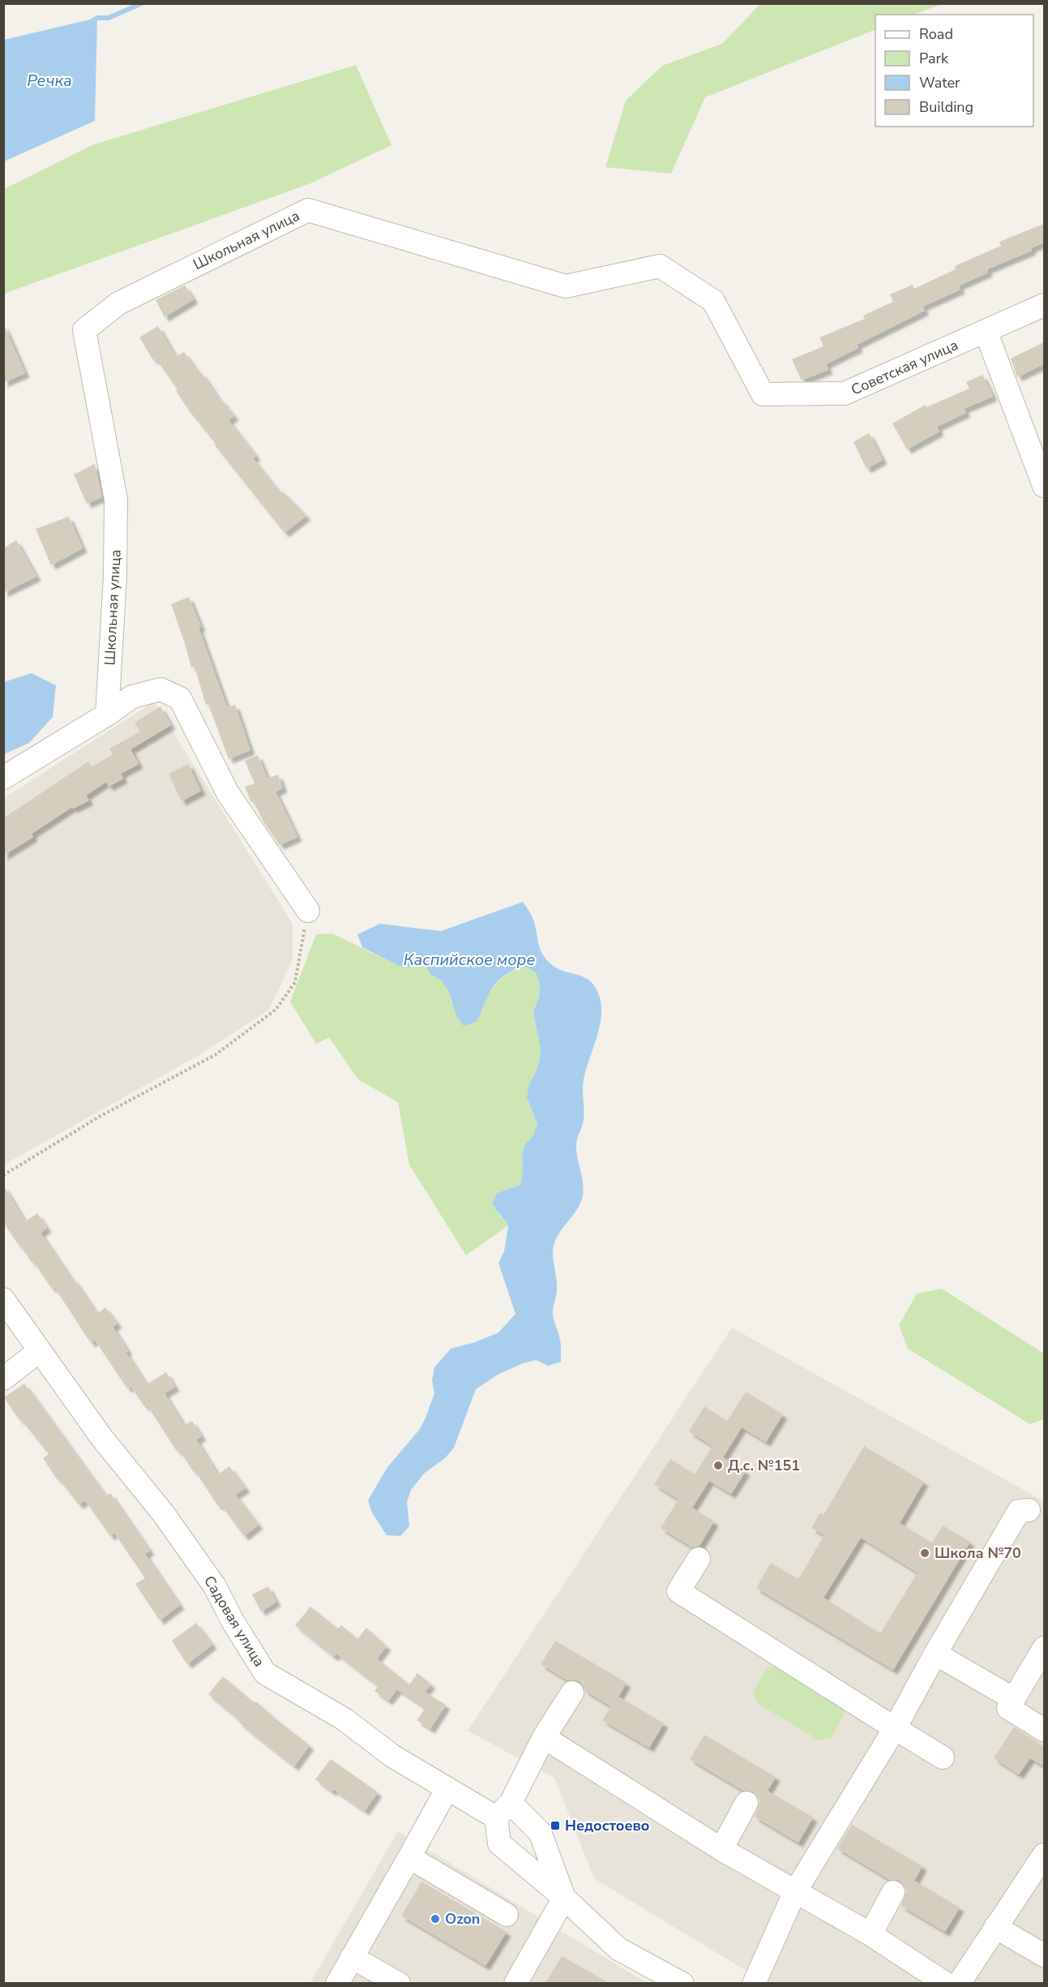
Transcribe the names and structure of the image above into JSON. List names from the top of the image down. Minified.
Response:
{"streets":{"street":["Школьная улица","Советская улица","Садовая улица"]},"crossings":[["Школьная улица","Советская улица"]],"water":["Речка","Каспийское море"],"places":{"other":["Д.с. №151","Школа №70","Ozon"],"transit":["Недостоево"]},"legend":["Road","Park","Water","Building"]}
